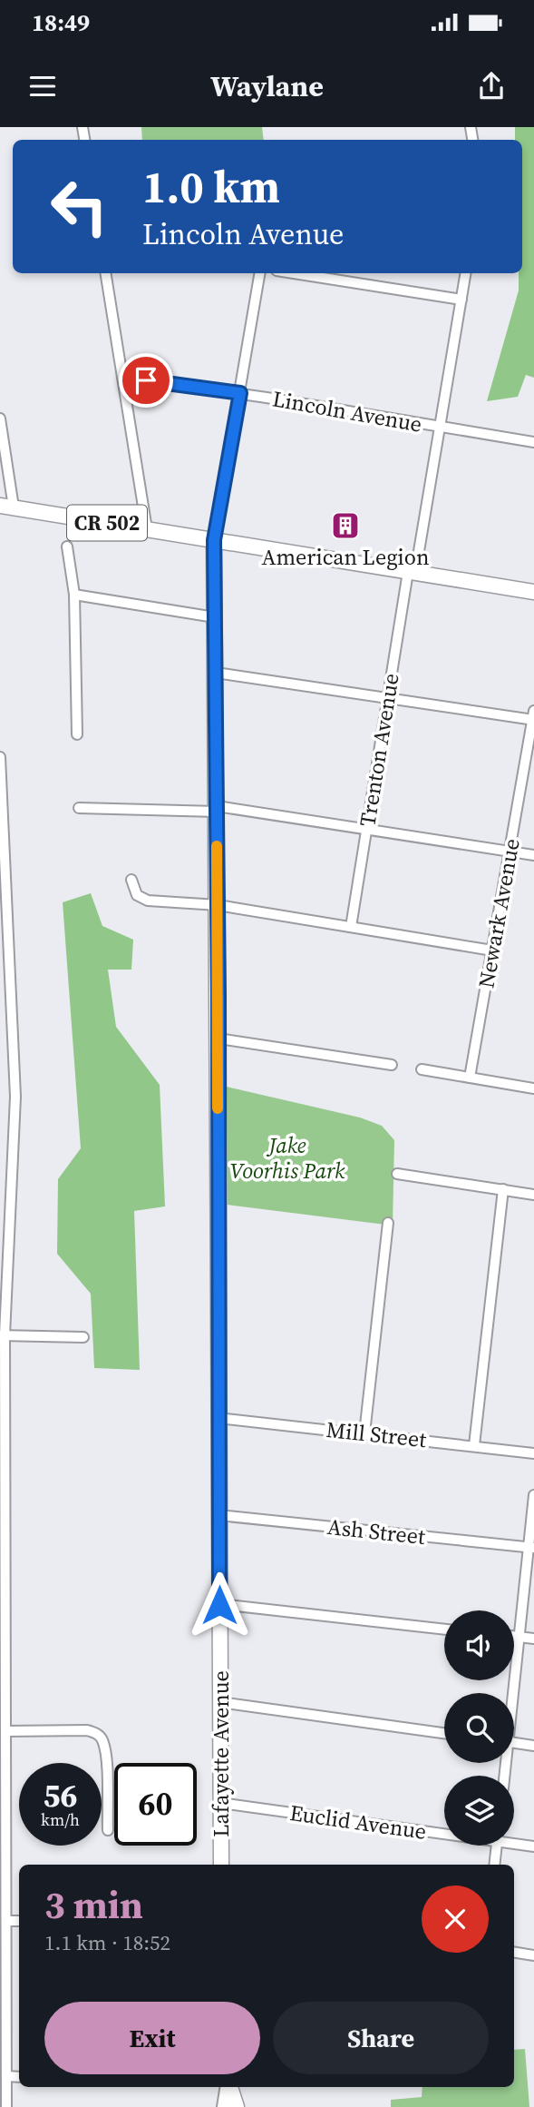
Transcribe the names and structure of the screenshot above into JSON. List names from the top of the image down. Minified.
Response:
{"streets":{"main road":["CR 502","Lafayette Avenue"],"street":["Lincoln Avenue","Trenton Avenue","Newark Avenue","Mill Street","Ash Street","Euclid Avenue"]},"crossings":[["Lincoln Avenue","Trenton Avenue"],["Lincoln Avenue","Lafayette Avenue"],["CR 502","Trenton Avenue"],["CR 502","Lafayette Avenue"],["Mill Street","Lafayette Avenue"],["Ash Street","Lafayette Avenue"],["Lafayette Avenue","Euclid Avenue"]],"parks":["Jake Voorhis Park"],"places":{"building":["American Legion"]},"page":{"status":"18:49","header":"Waylane","turn":["1.0 km","Lincoln Avenue"],"speed":"56 km/h","limit":"60","heading":["3 min","1.1 km · 18:52"],"buttons":["Exit","Share"]}}
